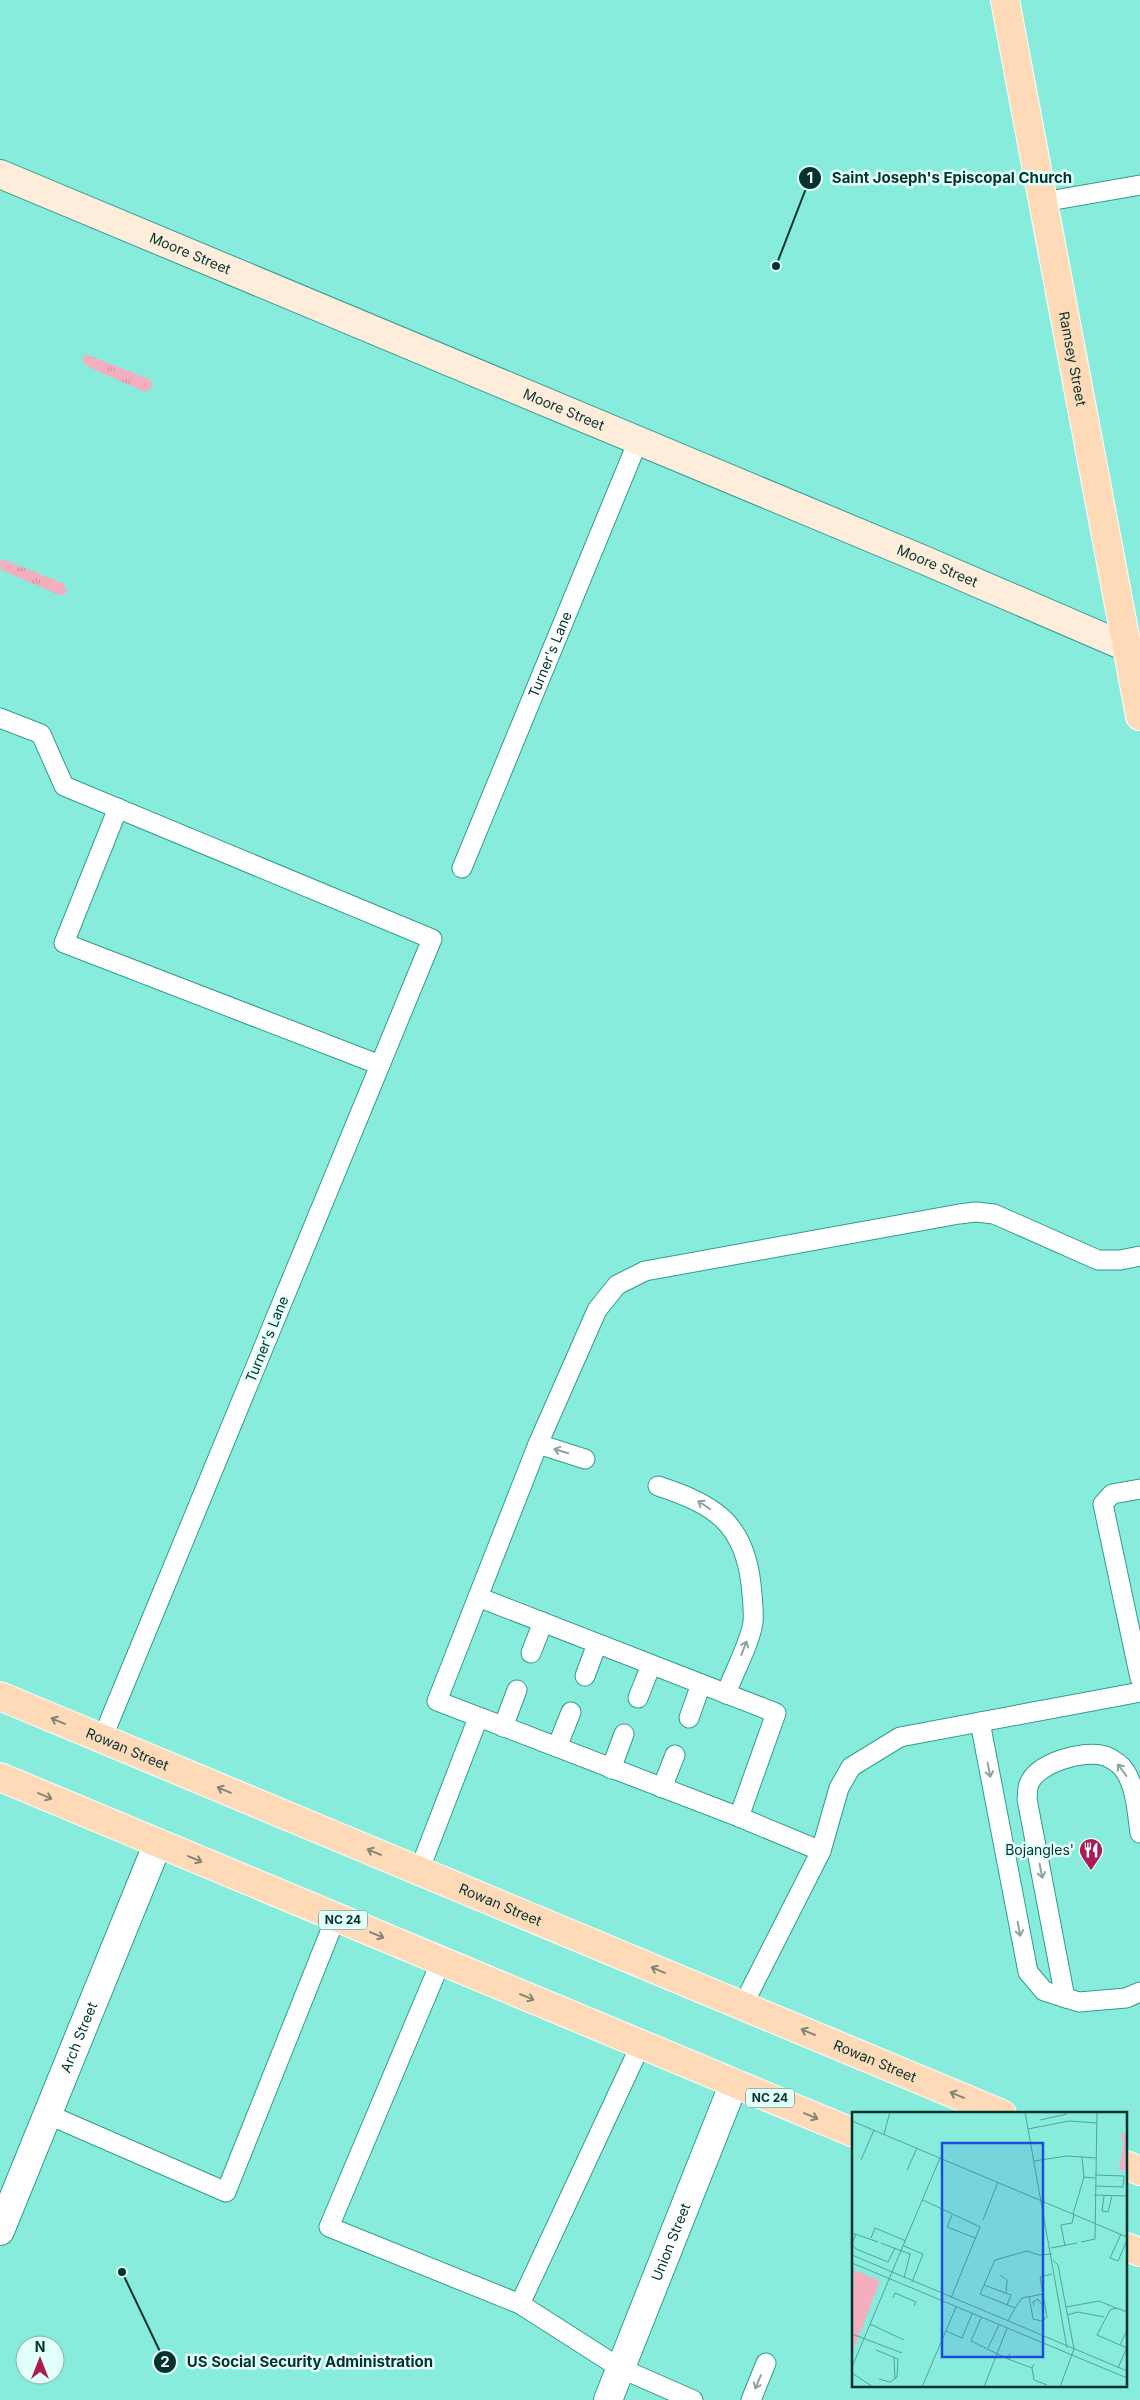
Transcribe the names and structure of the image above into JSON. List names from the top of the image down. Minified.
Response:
{"streets":{"main road":["Ramsey Street","Rowan Street","NC 24"],"street":["Moore Street","Arch Street","Union Street"],"lane":["Turner's Lane"]},"crossings":[["Moore Street","Ramsey Street"],["Moore Street","Turner's Lane"],["Turner's Lane","Rowan Street"],["NC 24","Arch Street"],["NC 24","Union Street"]],"places":{"other":["Saint Joseph's Episcopal Church","US Social Security Administration"],"restaurant":["Bojangles'"]},"north":"top"}
